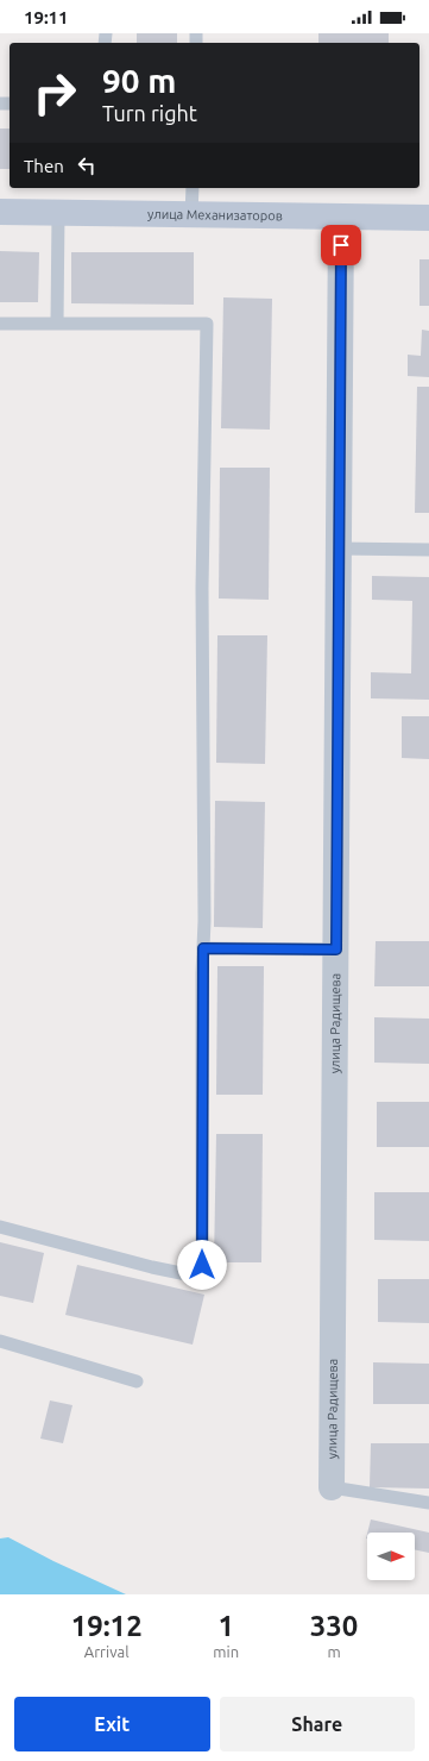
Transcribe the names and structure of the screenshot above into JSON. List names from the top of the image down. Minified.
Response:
{"streets":{"street":["улица Механизаторов","улица Радищева"]},"crossings":[["улица Механизаторов","улица Радищева"]],"north":"right","page":{"status":"19:11","turn":["90 m","Turn right"],"then":"Then","eta":["19:12","Arrival","1","min","330","m"],"buttons":["Exit","Share"]}}
